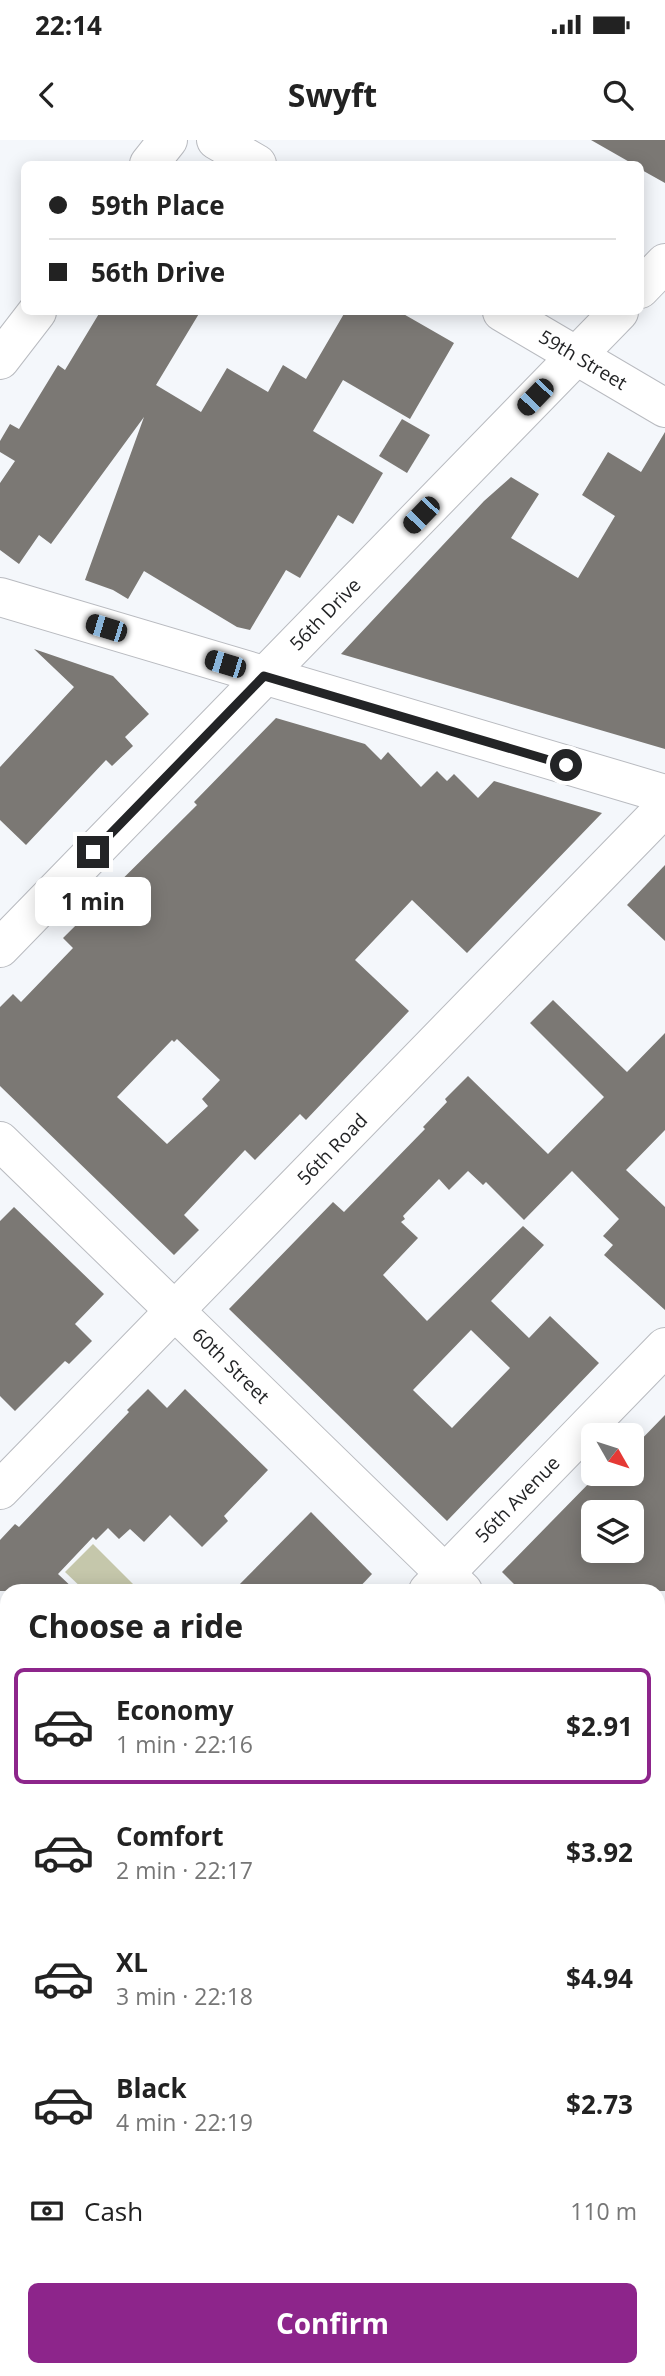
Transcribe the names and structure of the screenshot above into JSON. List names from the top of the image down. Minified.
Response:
{"streets":{"main road":["59th Street","56th Drive","56th Road","60th Street","56th Avenue"]},"crossings":[["59th Street","56th Drive"],["56th Road","60th Street"]],"north":"bottom right","page":{"status":"22:14","header":"Swyft","banner":["59th Place","56th Drive"],"bubble":"1 min","heading":"Choose a ride","list":[{"name":"Economy","note":"1 min · 22:16","value":"$2.91"},{"name":"Comfort","note":"2 min · 22:17","value":"$3.92"},{"name":"XL","note":"3 min · 22:18","value":"$4.94"},{"name":"Black","note":"4 min · 22:19","value":"$2.73"}],"pay":["Cash","110 m"],"buttons":"Confirm"}}
